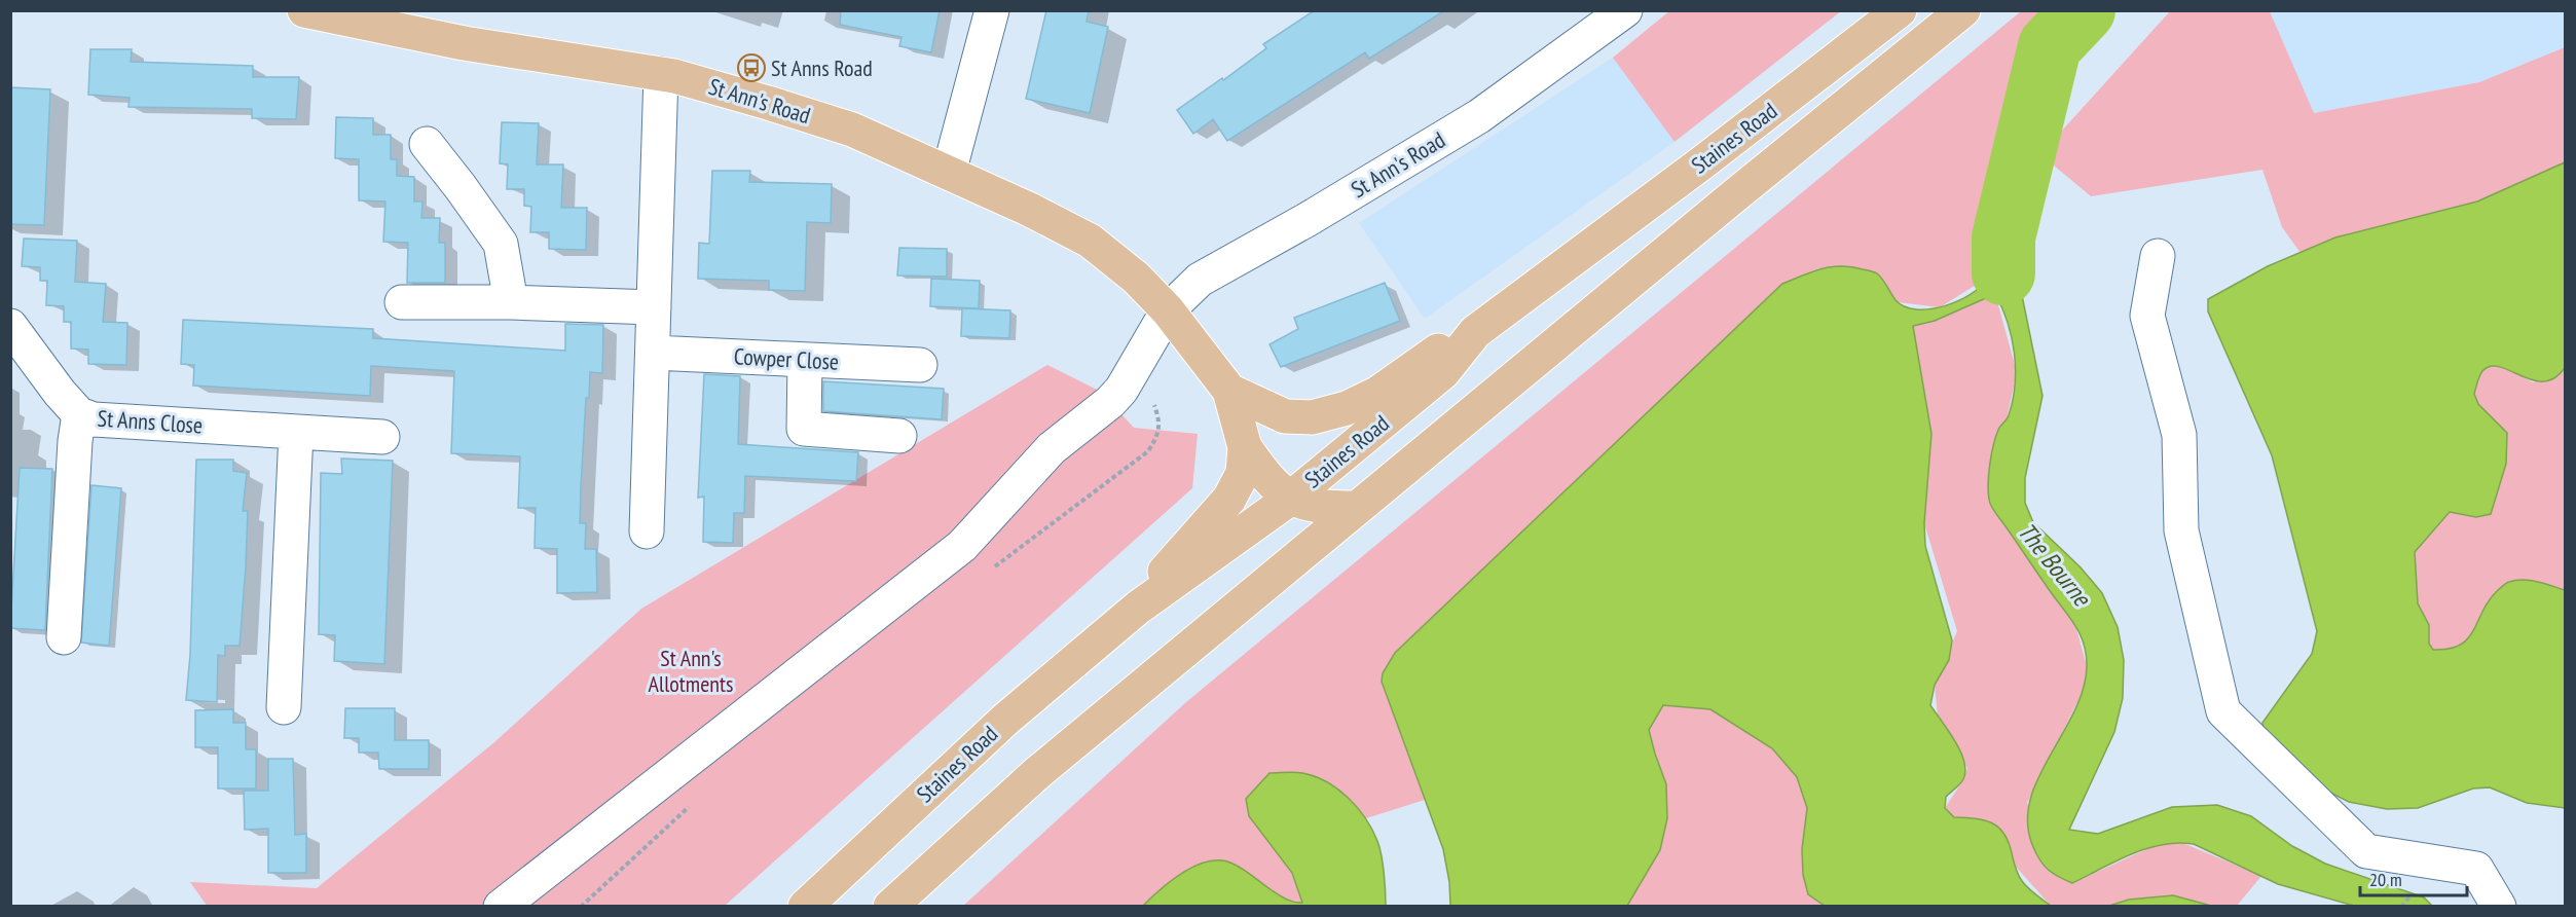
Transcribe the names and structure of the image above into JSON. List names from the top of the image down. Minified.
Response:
{"streets":{"main road":["St Ann's Road","Staines Road"],"street":["Cowper Close","St Anns Close"]},"crossings":[["St Ann's Road","Staines Road"]],"water":["The Bourne"],"parks":["St Ann's Allotments"],"places":{"bus stop":["St Anns Road"]},"scale_bar":"20 m"}
